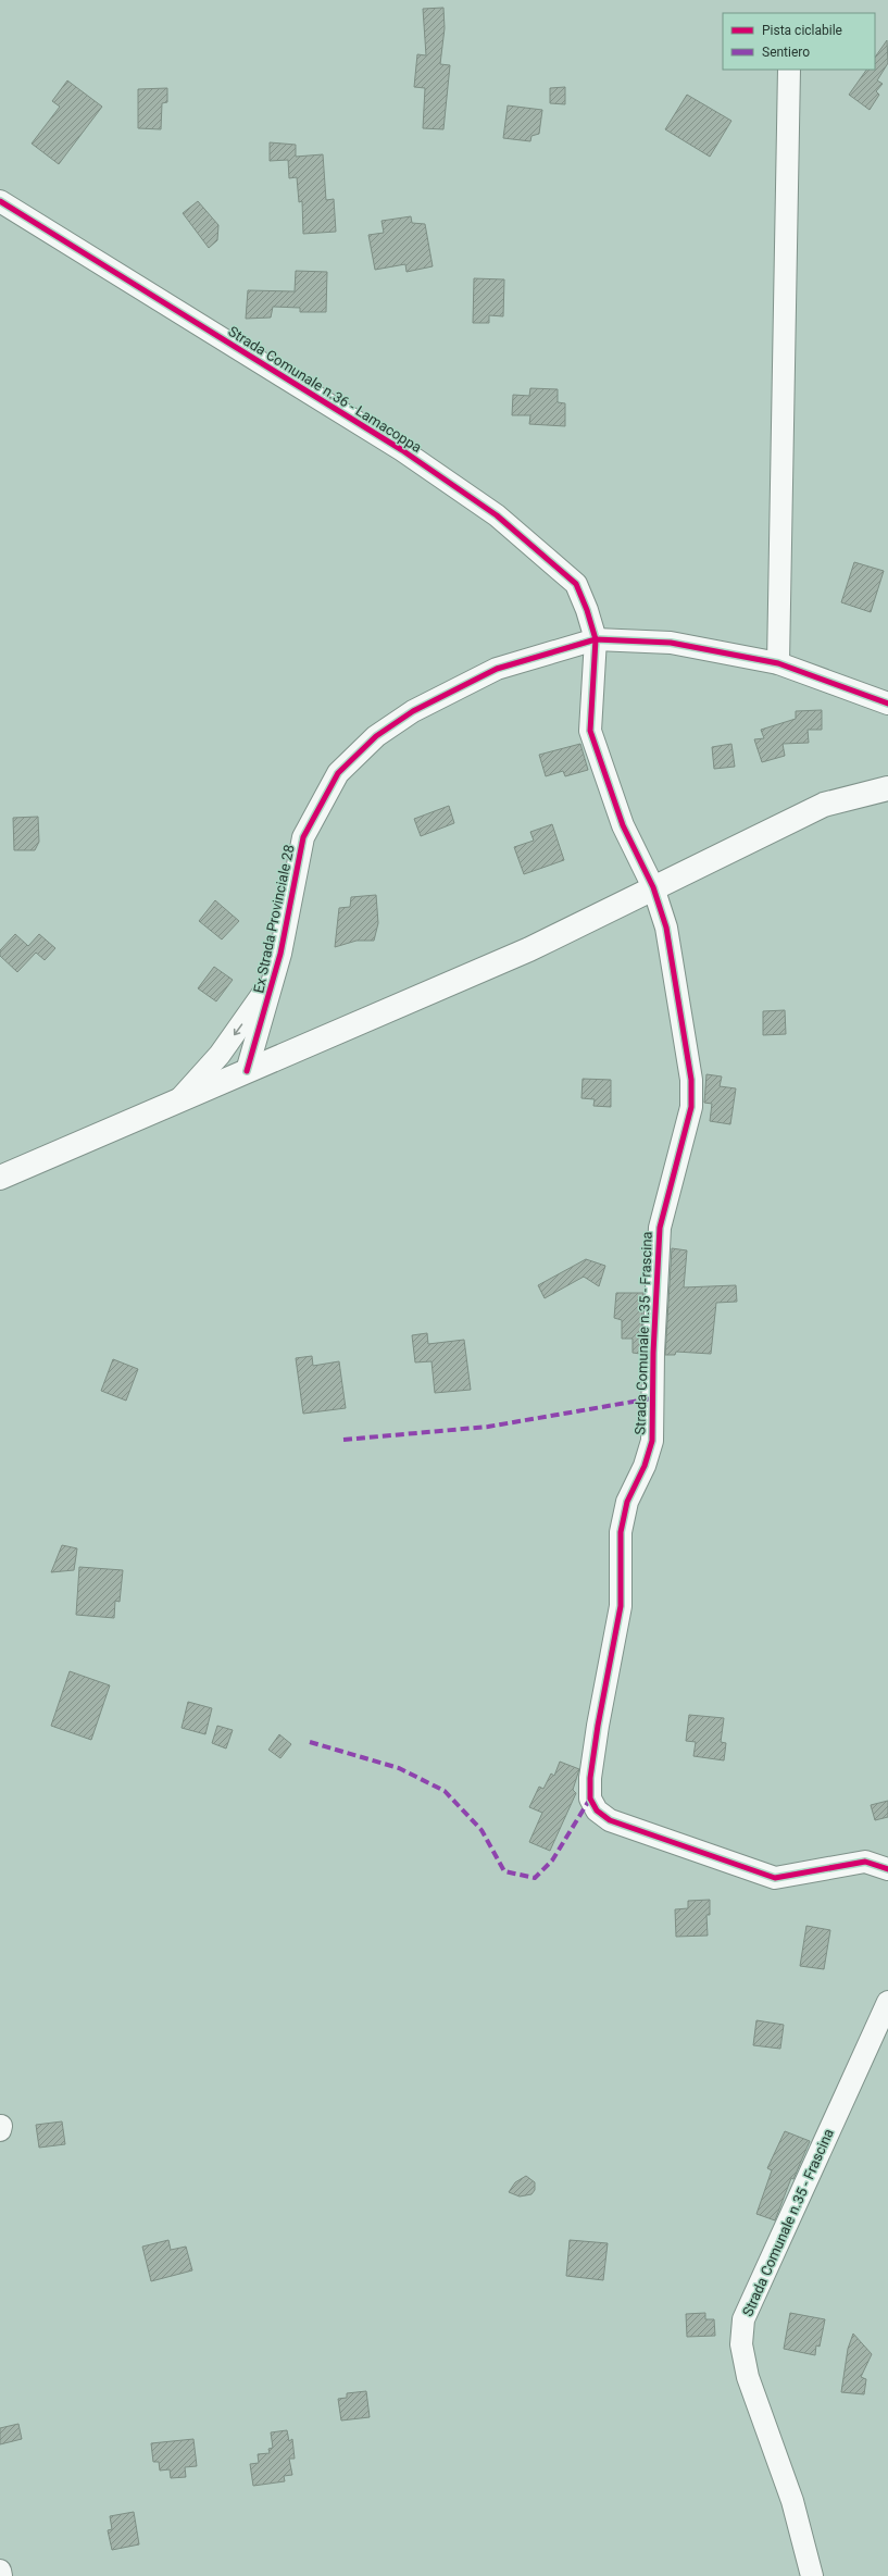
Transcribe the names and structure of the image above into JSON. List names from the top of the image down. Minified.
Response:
{"streets":{"street":["Strada Comunale n.36 - Lamacoppa","Ex Strada Provinciale 28","Strada Comunale n.35 - Frascina"]},"crossings":[["Strada Comunale n.36 - Lamacoppa","Ex Strada Provinciale 28"],["Strada Comunale n.36 - Lamacoppa","Strada Comunale n.35 - Frascina"],["Ex Strada Provinciale 28","Strada Comunale n.35 - Frascina"]],"legend":["Pista ciclabile","Sentiero"]}
